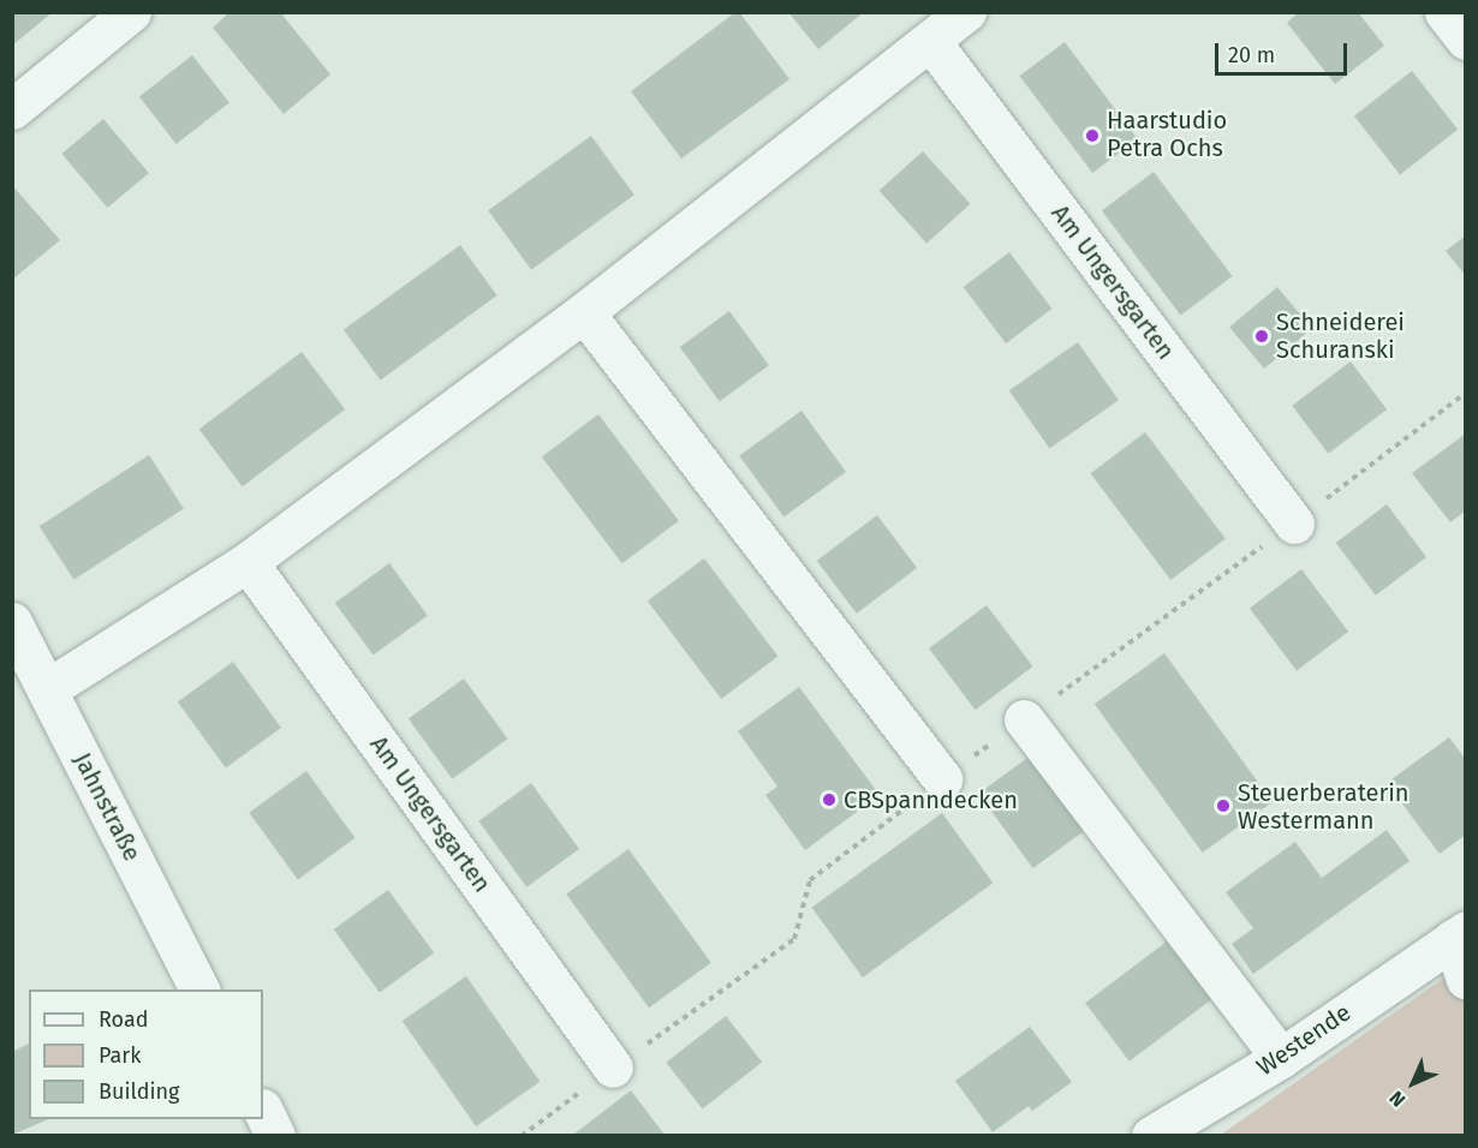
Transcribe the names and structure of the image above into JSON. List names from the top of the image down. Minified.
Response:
{"streets":{"street":["Am Ungersgarten","Jahnstraße","Westende"]},"places":["Haarstudio Petra Ochs","Schneiderei Schuranski","CBSpanndecken","Steuerberaterin Westermann"],"legend":["Road","Park","Building"],"scale_bar":"20 m","north":"bottom left"}
